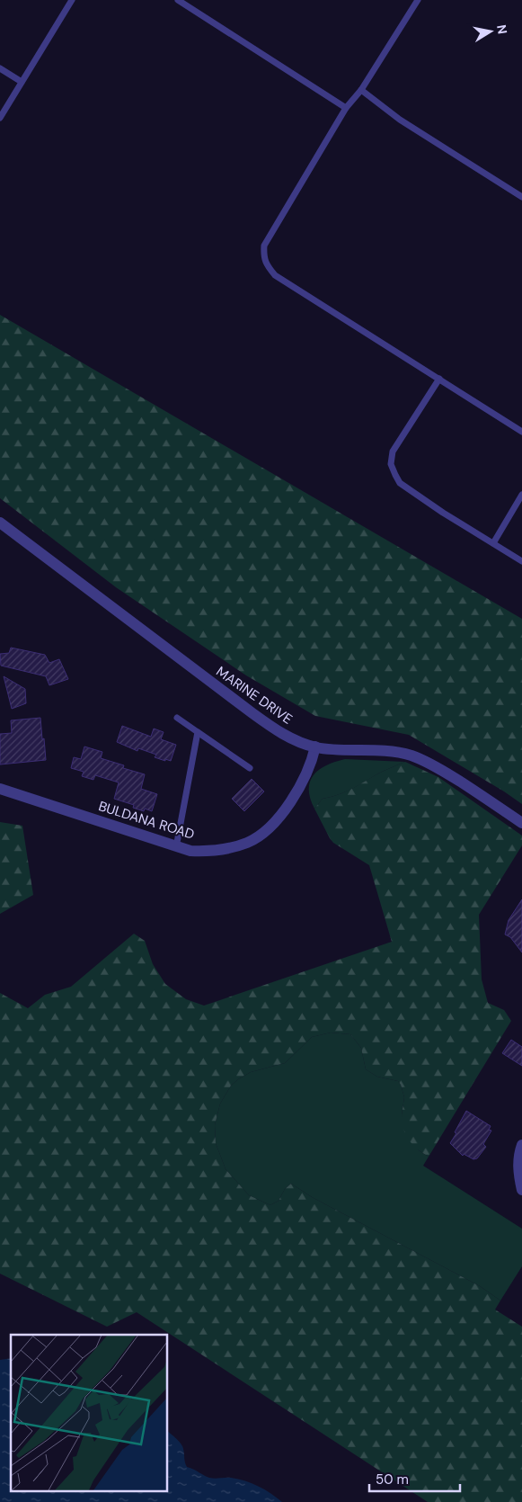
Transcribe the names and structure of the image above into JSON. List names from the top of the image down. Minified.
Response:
{"streets":{"street":["MARINE DRIVE","BULDANA ROAD"]},"crossings":[["MARINE DRIVE","BULDANA ROAD"]],"scale_bar":"50 m","north":"right"}
